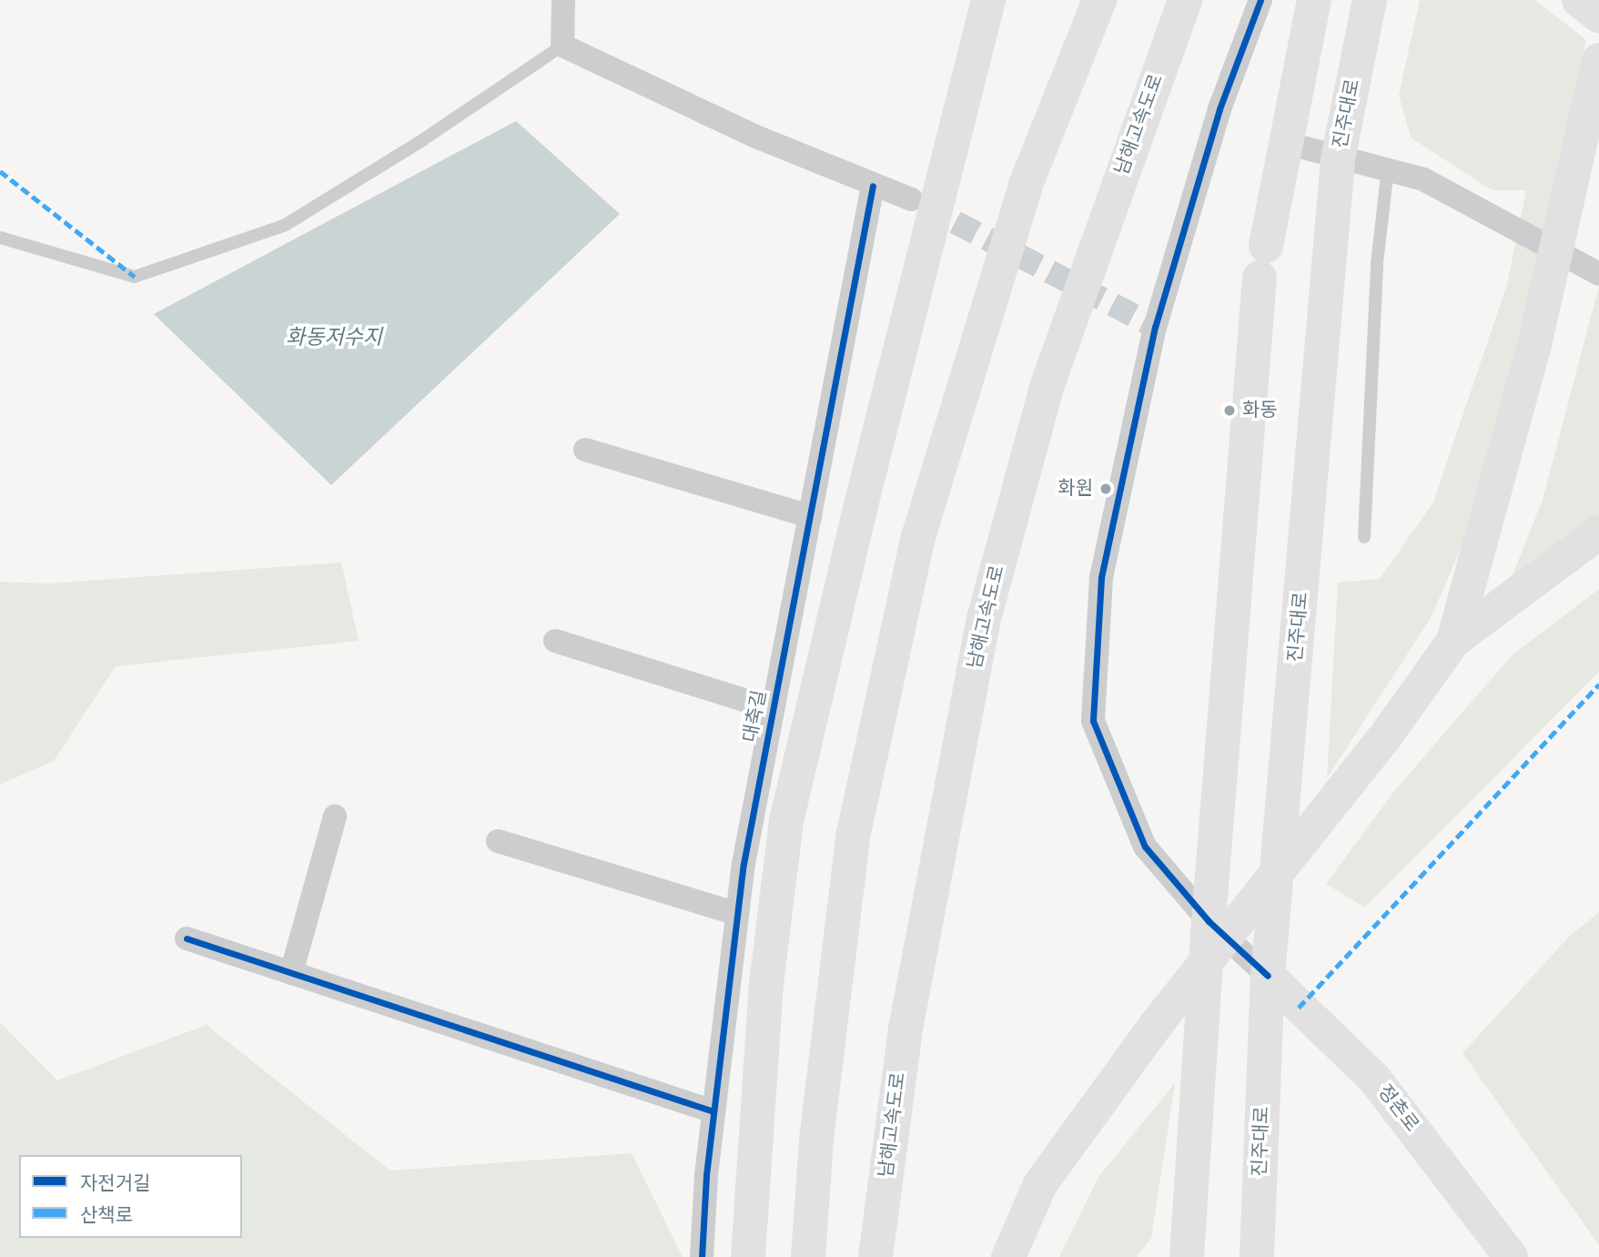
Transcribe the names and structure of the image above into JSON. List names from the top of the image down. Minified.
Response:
{"streets":{"main road":["진주대로","남해고속도로","정촌로"],"street":["대축길"]},"crossings":[["진주대로","정촌로"]],"water":["화동저수지"],"places":["화동","화원"],"legend":["자전거길","산책로"]}
